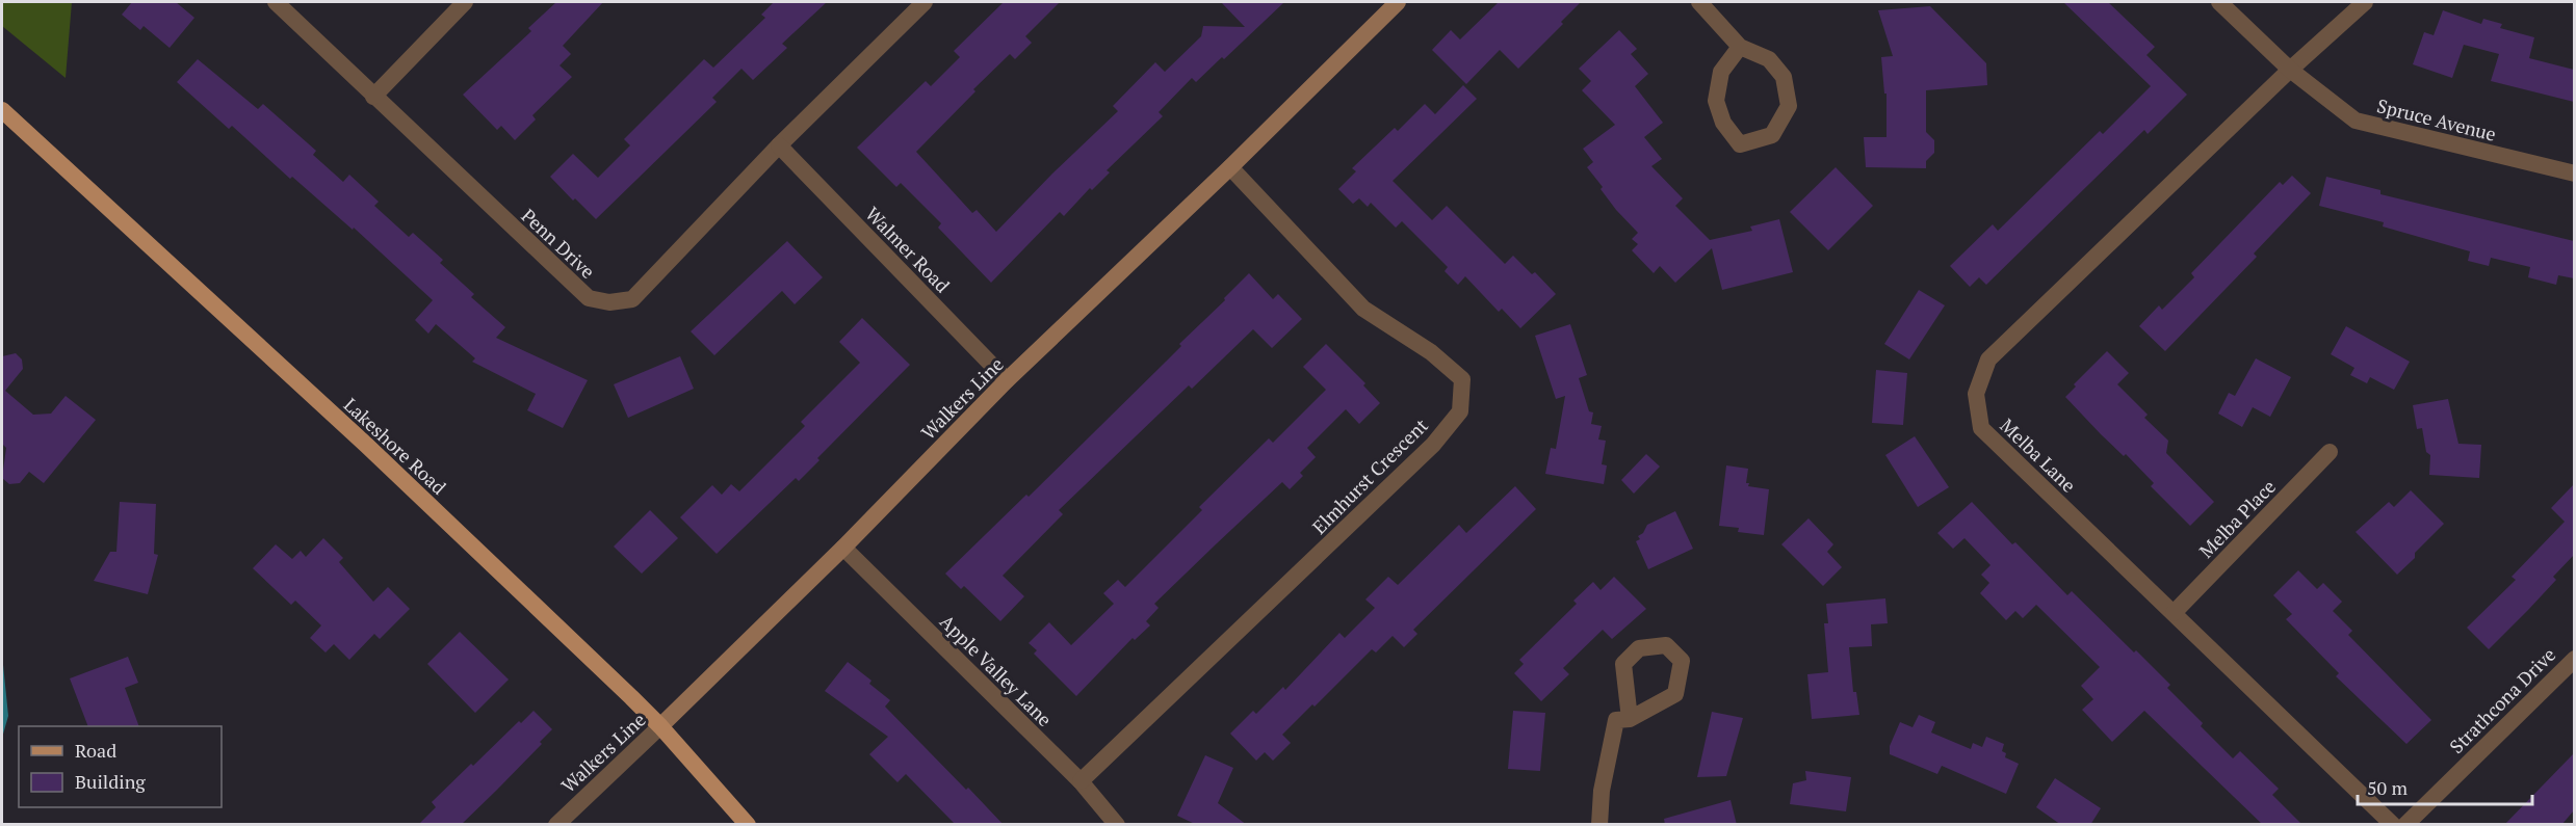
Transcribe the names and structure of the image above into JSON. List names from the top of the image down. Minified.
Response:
{"streets":{"main road":["Walkers Line","Lakeshore Road"],"street":["Spruce Avenue","Penn Drive","Walmer Road","Melba Lane","Elmhurst Crescent","Melba Place","Apple Valley Lane","Strathcona Drive"]},"crossings":[["Spruce Avenue","Melba Lane"],["Penn Drive","Walmer Road"],["Walmer Road","Walkers Line"],["Walkers Line","Lakeshore Road"],["Walkers Line","Elmhurst Crescent"],["Walkers Line","Apple Valley Lane"],["Melba Lane","Melba Place"],["Elmhurst Crescent","Apple Valley Lane"]],"legend":["Road","Building"],"scale_bar":"50 m"}
